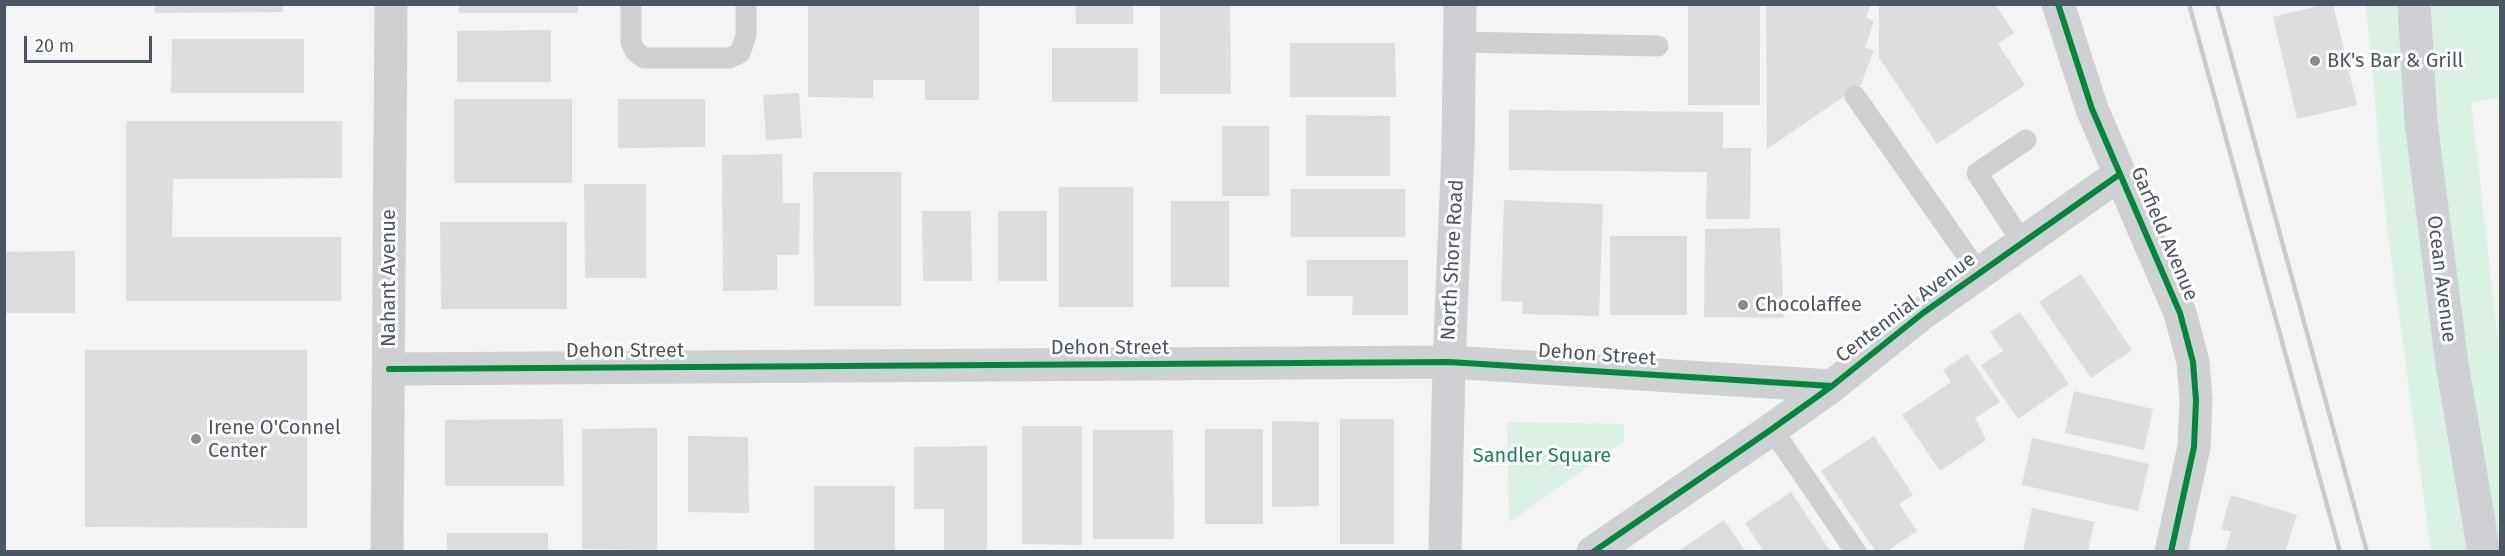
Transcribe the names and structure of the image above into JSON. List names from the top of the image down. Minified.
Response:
{"streets":{"main road":["Garfield Avenue","North Shore Road","Ocean Avenue","Centennial Avenue"],"street":["Nahant Avenue","Dehon Street"]},"crossings":[["Garfield Avenue","Centennial Avenue"],["North Shore Road","Dehon Street"],["Nahant Avenue","Dehon Street"],["Centennial Avenue","Dehon Street"]],"parks":["Sandler Square"],"places":["BK's Bar & Grill","Chocolaffee","Irene O'Connel Center"],"scale_bar":"20 m"}
